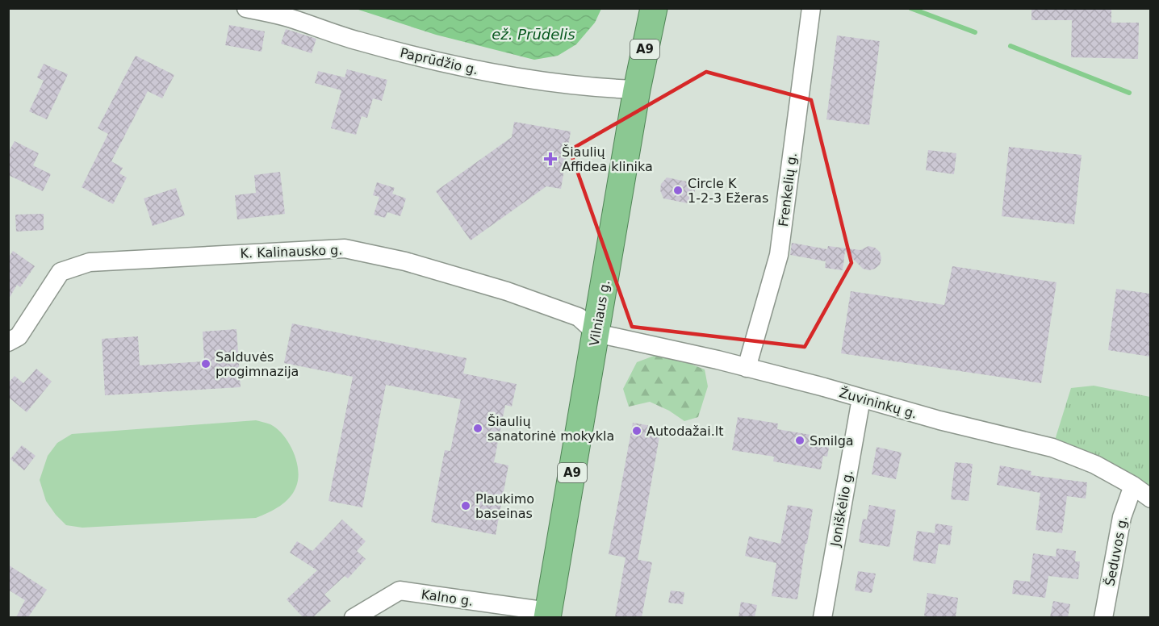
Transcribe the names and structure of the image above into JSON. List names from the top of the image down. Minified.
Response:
{"streets":{"highway":["A9","Vilniaus g."],"street":["Paprūdžio g.","Frenkelių g.","K. Kalinausko g.","Žuvininkų g.","Joniškėlio g.","Šeduvos g.","Kalno g."]},"crossings":[["Paprūdžio g.","Vilniaus g."],["Frenkelių g.","Žuvininkų g."],["K. Kalinausko g.","Vilniaus g."],["K. Kalinausko g.","Žuvininkų g."],["Vilniaus g.","Žuvininkų g."],["Vilniaus g.","Kalno g."],["Žuvininkų g.","Joniškėlio g."],["Žuvininkų g.","Šeduvos g."]],"water":["ež. Prūdelis"],"places":{"health":["Šiaulių Affidea klinika"],"other":["Circle K 1-2-3 Ežeras","Salduvės progimnazija","Šiaulių sanatorinė mokykla","Autodažai.lt","Smilga","Plaukimo baseinas"]}}
